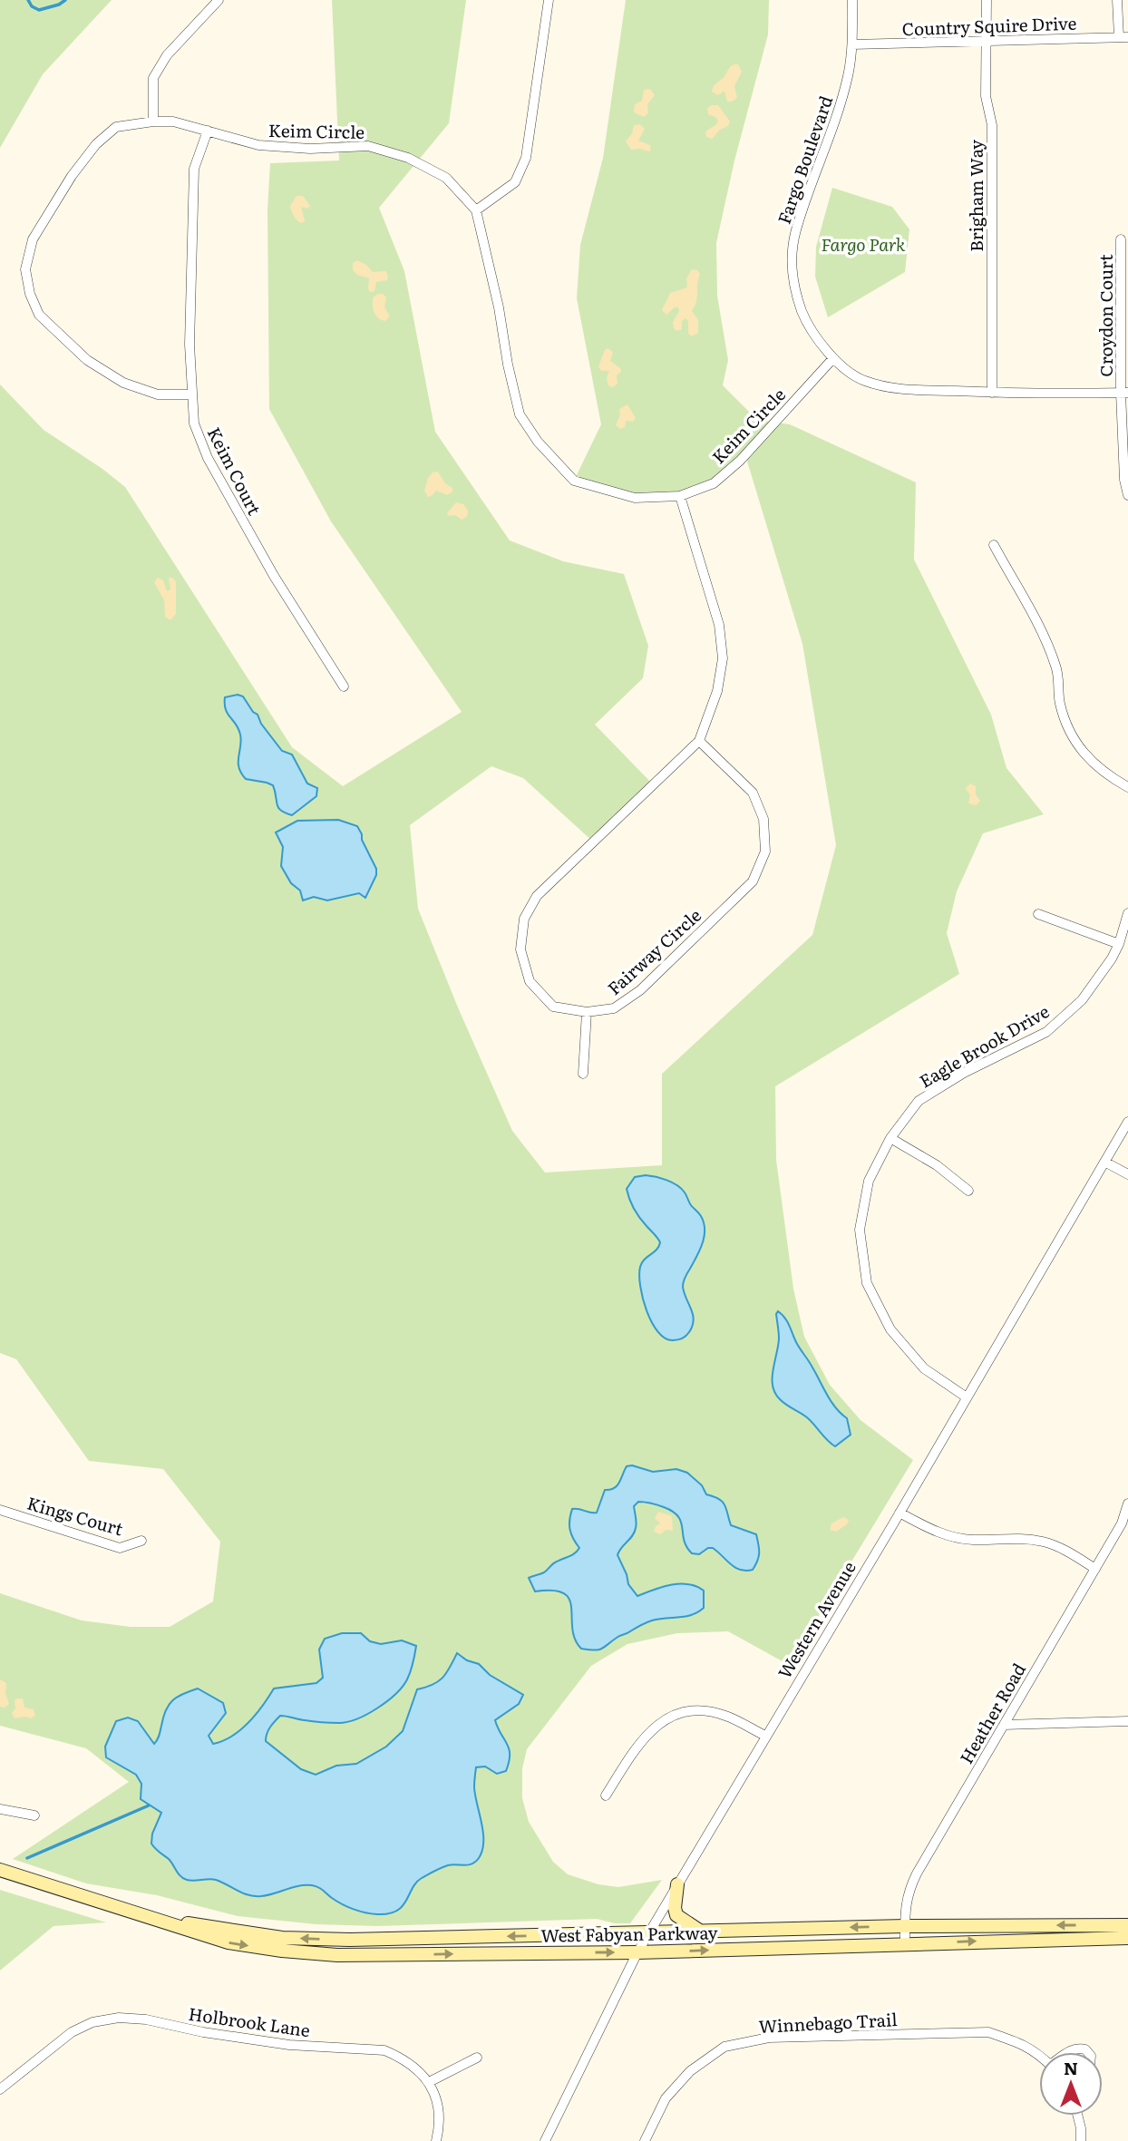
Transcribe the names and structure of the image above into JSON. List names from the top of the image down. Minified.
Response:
{"streets":{"main road":["West Fabyan Parkway"],"street":["Country Squire Drive","Keim Circle","Fargo Boulevard","Brigham Way","Croydon Court","Keim Court","Fairway Circle","Eagle Brook Drive","Kings Court","Western Avenue","Heather Road","Holbrook Lane","Winnebago Trail"]},"crossings":[["Country Squire Drive","Fargo Boulevard"],["Country Squire Drive","Brigham Way"],["Keim Circle","Fargo Boulevard"],["Keim Circle","Keim Court"],["Keim Circle","Fairway Circle"],["Fargo Boulevard","Brigham Way"],["Fargo Boulevard","Croydon Court"],["Eagle Brook Drive","Western Avenue"],["Western Avenue","West Fabyan Parkway"],["Heather Road","West Fabyan Parkway"]],"parks":["Fargo Park"],"north":"top"}
